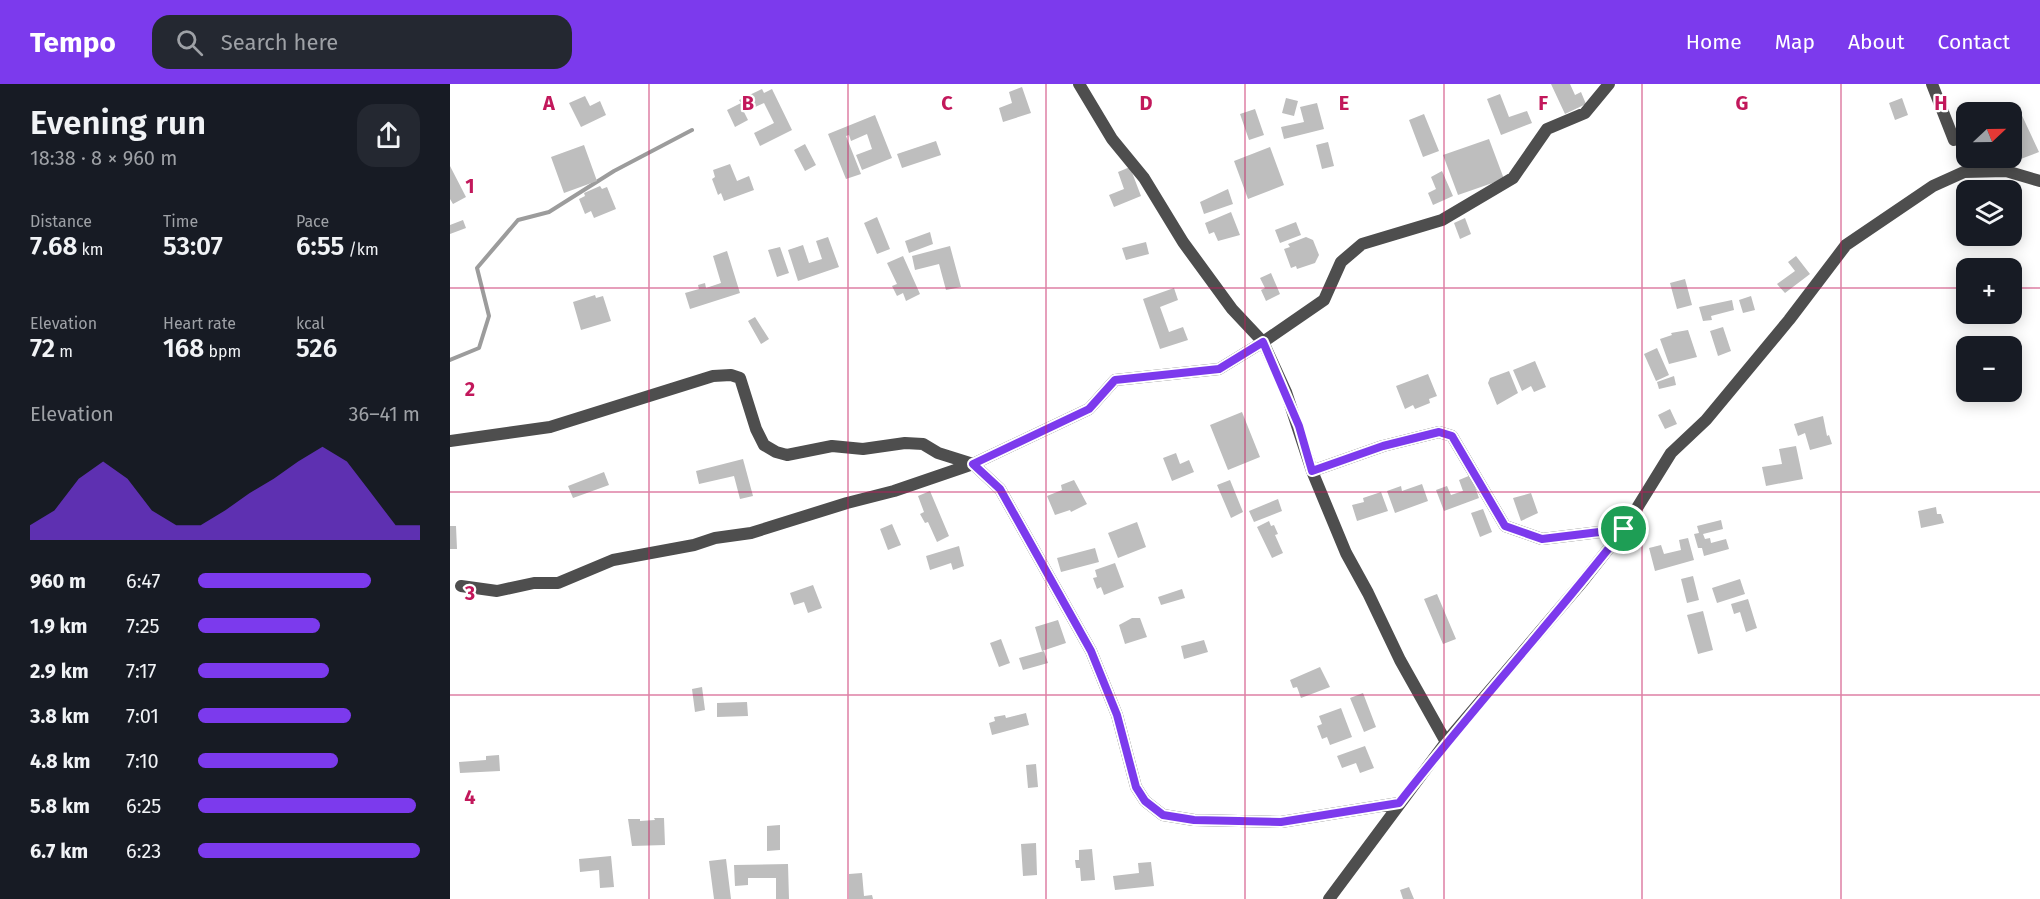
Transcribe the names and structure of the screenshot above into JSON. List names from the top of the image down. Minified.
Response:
{"north":"right","page":{"header":"Tempo","search":"Search here","nav":["Home","Map","About","Contact"],"heading":["Evening run","18:38 · 8 × 960 m"],"map_buttons":["+","−"],"stats":[["Distance","7.68 km"],["Time","53:07"],["Pace","6:55 /km"],["Elevation","72 m"],["Heart rate","168 bpm"],["kcal","526"]],"chart":["Elevation","36–41 m"],"list":[{"name":"960 m","note":"6:47"},{"name":"1.9 km","note":"7:25"},{"name":"2.9 km","note":"7:17"},{"name":"3.8 km","note":"7:01"},{"name":"4.8 km","note":"7:10"},{"name":"5.8 km","note":"6:25"},{"name":"6.7 km","note":"6:23"}]},"grid":{"columns":["A","B","C","D","E","F","G","H"],"rows":["1","2","3","4"]}}
